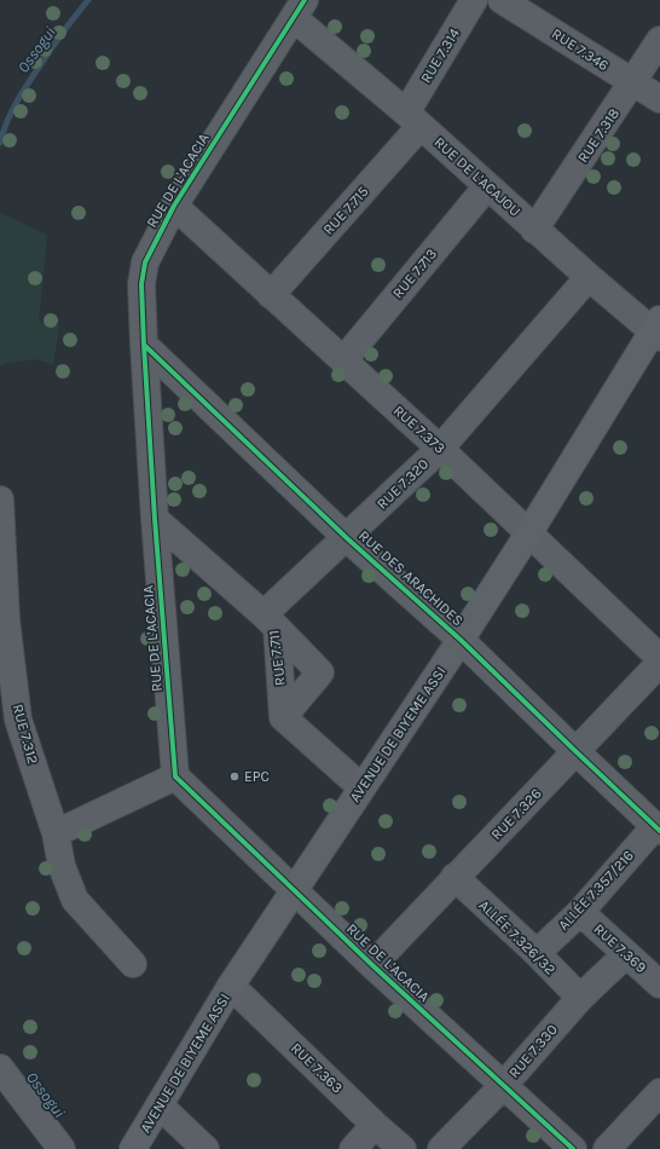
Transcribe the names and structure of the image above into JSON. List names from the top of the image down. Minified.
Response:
{"streets":{"main road":["AVENUE DE BIYEME ASSI"],"street":["RUE 7.346","RUE 7.314","RUE 7.318","RUE DE L'ACAJOU","RUE DE L'ACACIA","RUE 7.715","RUE 7.713","RUE 7.373","RUE 7.320","RUE DES ARACHIDES","RUE 7.711","RUE 7.312","RUE 7.326","ALLÉE 7.357/216","ALLÉE 7.326/32","RUE 7.369","RUE 7.330","RUE 7.363"]},"crossings":[["RUE 7.346","RUE 7.318"],["RUE 7.314","RUE DE L'ACAJOU"],["RUE 7.314","RUE 7.715"],["RUE 7.318","RUE DE L'ACAJOU"],["RUE DE L'ACAJOU","RUE DE L'ACACIA"],["RUE DE L'ACAJOU","RUE 7.715"],["RUE DE L'ACAJOU","RUE 7.713"],["RUE DE L'ACAJOU","RUE 7.320"],["RUE DE L'ACAJOU","AVENUE DE BIYEME ASSI"],["RUE DE L'ACACIA","RUE 7.373"],["RUE DE L'ACACIA","RUE DES ARACHIDES"],["RUE DE L'ACACIA","RUE 7.711"],["RUE DE L'ACACIA","AVENUE DE BIYEME ASSI"],["RUE DE L'ACACIA","RUE 7.326"],["RUE DE L'ACACIA","RUE 7.330"],["RUE 7.715","RUE 7.373"],["RUE 7.713","RUE 7.373"],["RUE 7.373","RUE 7.320"],["RUE 7.373","AVENUE DE BIYEME ASSI"],["RUE 7.320","RUE DES ARACHIDES"],["RUE 7.320","RUE 7.711"],["RUE DES ARACHIDES","AVENUE DE BIYEME ASSI"],["RUE DES ARACHIDES","RUE 7.326"],["RUE DES ARACHIDES","ALLÉE 7.357/216"],["AVENUE DE BIYEME ASSI","RUE 7.363"],["RUE 7.326","ALLÉE 7.326/32"],["ALLÉE 7.357/216","ALLÉE 7.326/32"],["ALLÉE 7.357/216","RUE 7.369"],["ALLÉE 7.326/32","RUE 7.330"],["RUE 7.369","RUE 7.330"]],"water":["Ossogui"],"places":["EPC"]}
